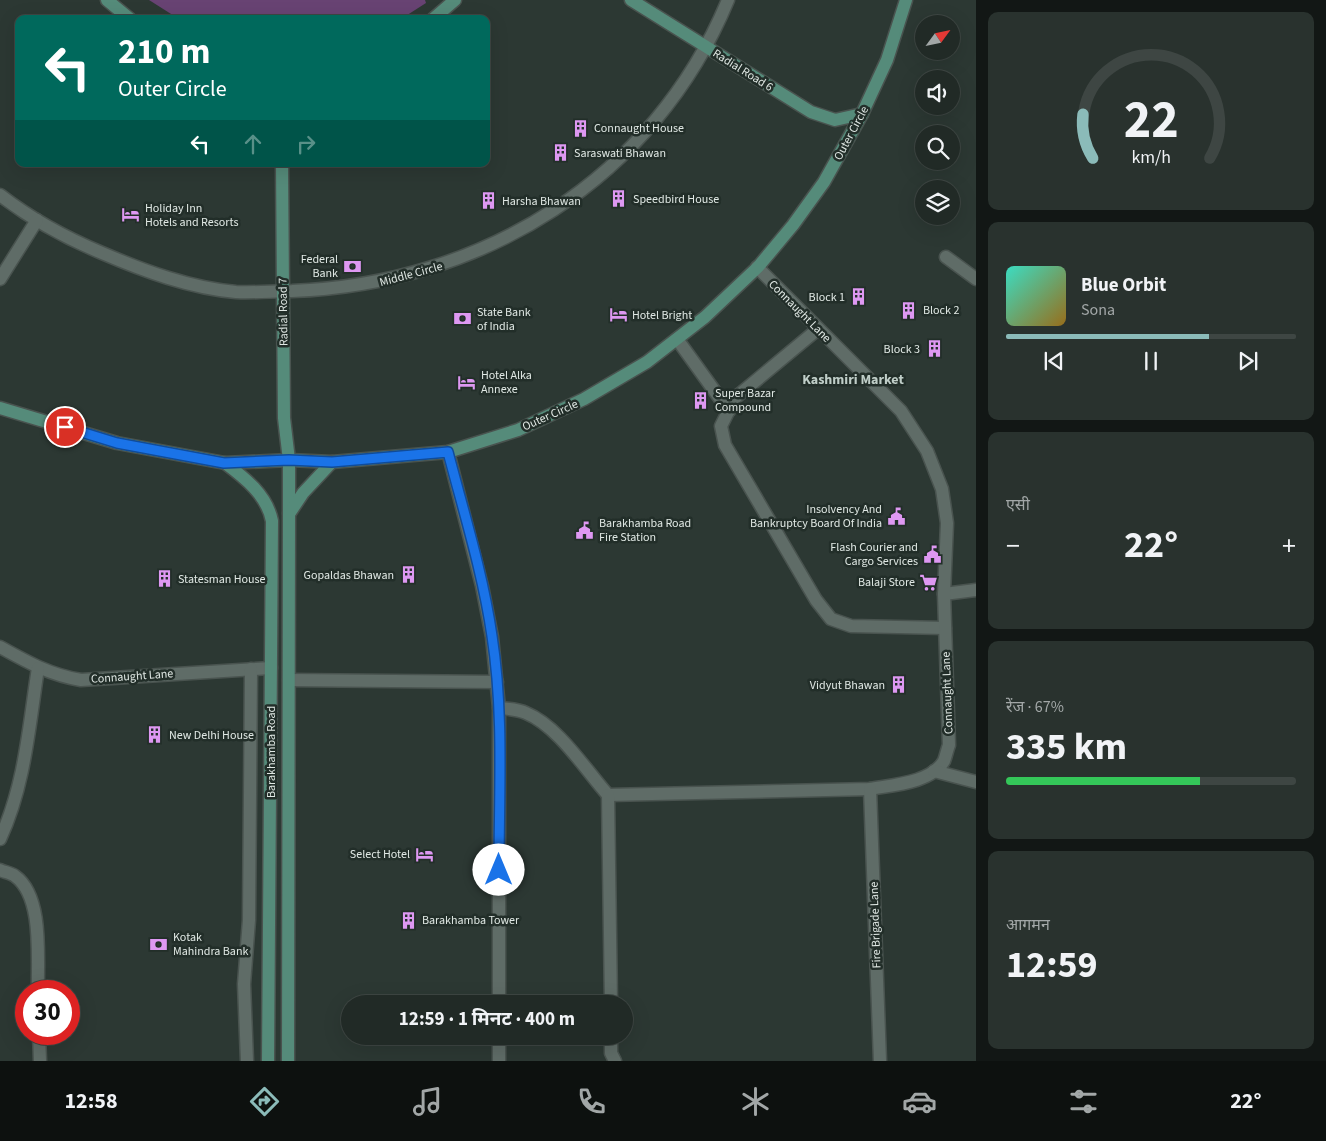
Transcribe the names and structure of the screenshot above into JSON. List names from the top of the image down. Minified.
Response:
{"streets":{"main road":["Radial Road 6","Outer Circle","Radial Road 7","Barakhamba Road"],"street":["Middle Circle","Connaught Lane","Fire Brigade Lane"]},"crossings":[["Radial Road 6","Outer Circle"],["Radial Road 6","Middle Circle"],["Outer Circle","Connaught Lane"],["Outer Circle","Radial Road 7"],["Outer Circle","Barakhamba Road"],["Middle Circle","Radial Road 7"],["Connaught Lane","Barakhamba Road"],["Radial Road 7","Barakhamba Road"]],"districts":["Kashmiri Market"],"places":{"building":["Connaught House","Saraswati Bhawan","Speedbird House","Harsha Bhawan","Block 1","Block 2","Block 3","Super Bazar Compound","Gopaldas Bhawan","Statesman House","Vidyut Bhawan","New Delhi House","Barakhamba Tower"],"hotel":["Holiday Inn Hotels and Resorts","Hotel Bright","Hotel Alka Annexe","Select Hotel"],"bank":["Federal Bank","State Bank of India","Kotak Mahindra Bank"],"public building":["Insolvency And Bankruptcy Board Of India","Barakhamba Road Fire Station","Flash Courier and Cargo Services"],"supermarket":["Balaji Store"]},"north":"top right","page":{"turn":["210 m","Outer Circle"],"song":["Blue Orbit","Sona"],"tile":["एसी",["रेंज · 67%","335 km"],["आगमन","12:59"]],"heat":["−","22°","+"],"limit":"30","trip":"12:59 · 1 मिनट · 400 m","tabs":["12:58","22°"],"gauge":["22","km/h"]}}
